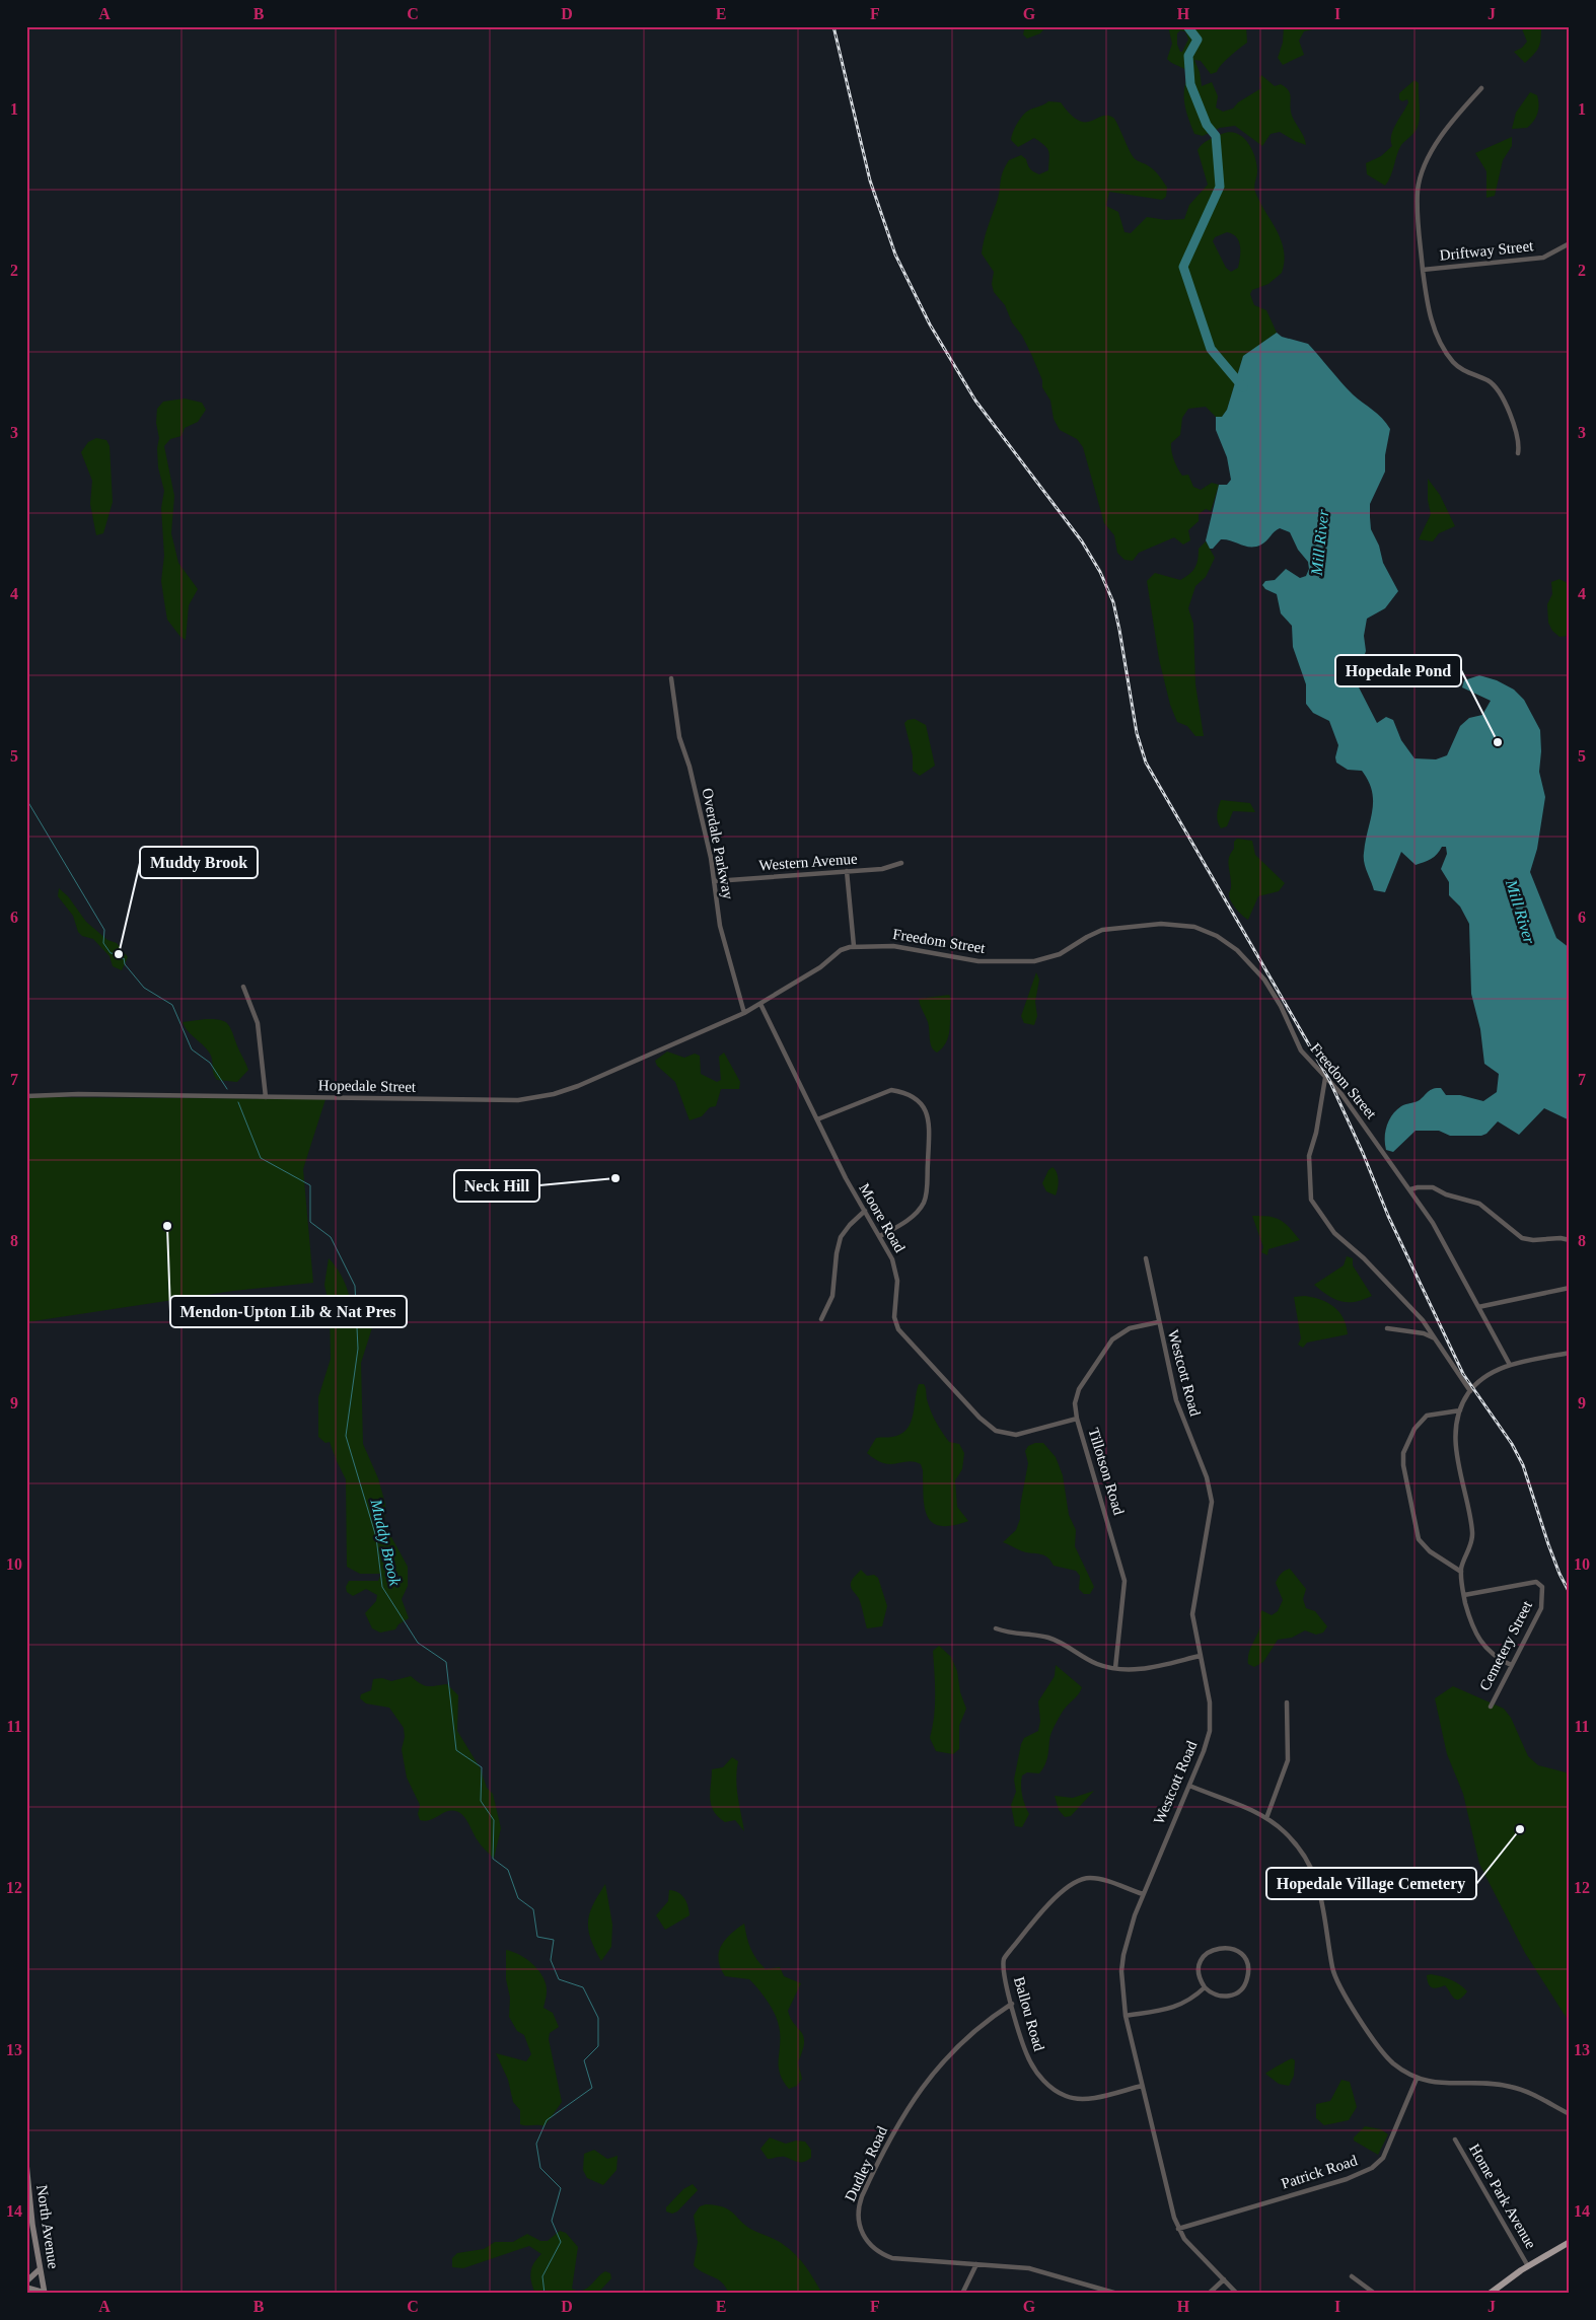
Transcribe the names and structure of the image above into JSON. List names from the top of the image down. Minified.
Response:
{"streets":{"main road":["North Avenue"],"street":["Driftway Street","Overdale Parkway","Western Avenue","Freedom Street","Hopedale Street","Moore Road","Westcott Road","Tillotson Road","Cemetery Street","Ballou Road","Dudley Road","Patrick Road","Home Park Avenue"]},"crossings":[["Overdale Parkway","Western Avenue"],["Overdale Parkway","Freedom Street"],["Freedom Street","Hopedale Street"],["Freedom Street","Moore Road"],["Moore Road","Tillotson Road"],["Westcott Road","Tillotson Road"],["Westcott Road","Ballou Road"],["Westcott Road","Patrick Road"],["Ballou Road","Dudley Road"]],"water":["Mill River","Muddy Brook"],"places":["Hopedale Pond","Muddy Brook","Neck Hill","Mendon-Upton Lib & Nat Pres","Hopedale Village Cemetery"],"grid":{"columns":["A","B","C","D","E","F","G","H","I","J"],"rows":["1","2","3","4","5","6","7","8","9","10","11","12","13","14"]}}
